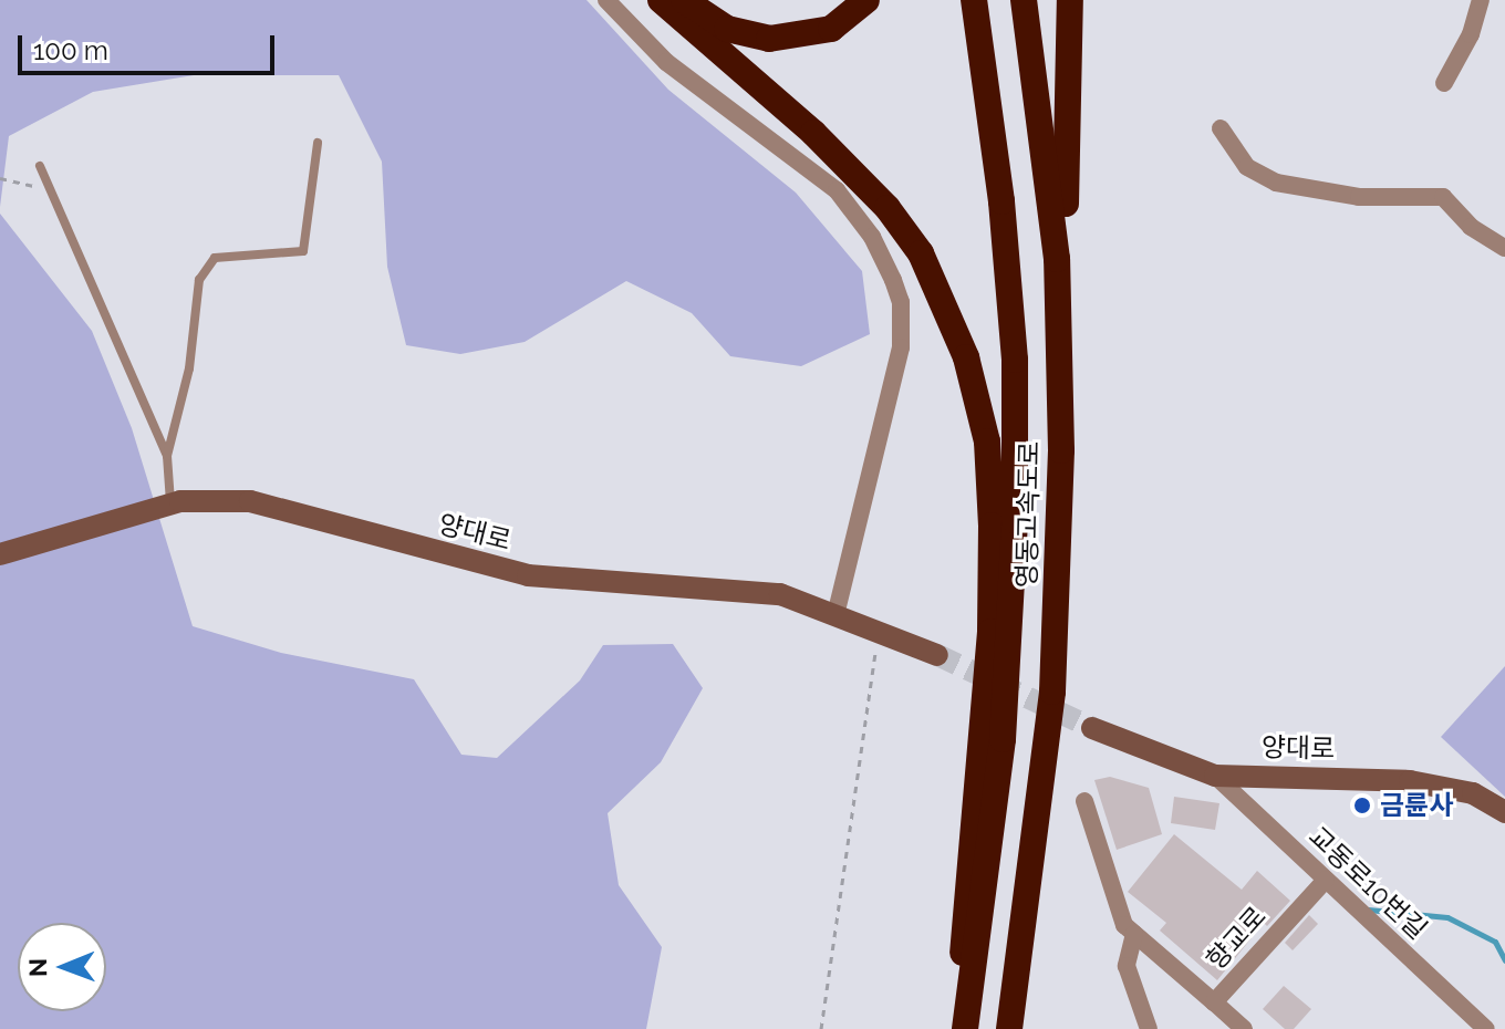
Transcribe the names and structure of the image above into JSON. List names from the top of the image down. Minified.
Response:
{"streets":{"highway":["영동고속도로"],"street":["양대로","교동로10번길","향교로"]},"crossings":[["양대로","교동로10번길"],["교동로10번길","향교로"]],"places":["금륜사"],"scale_bar":"100 m","north":"left"}
